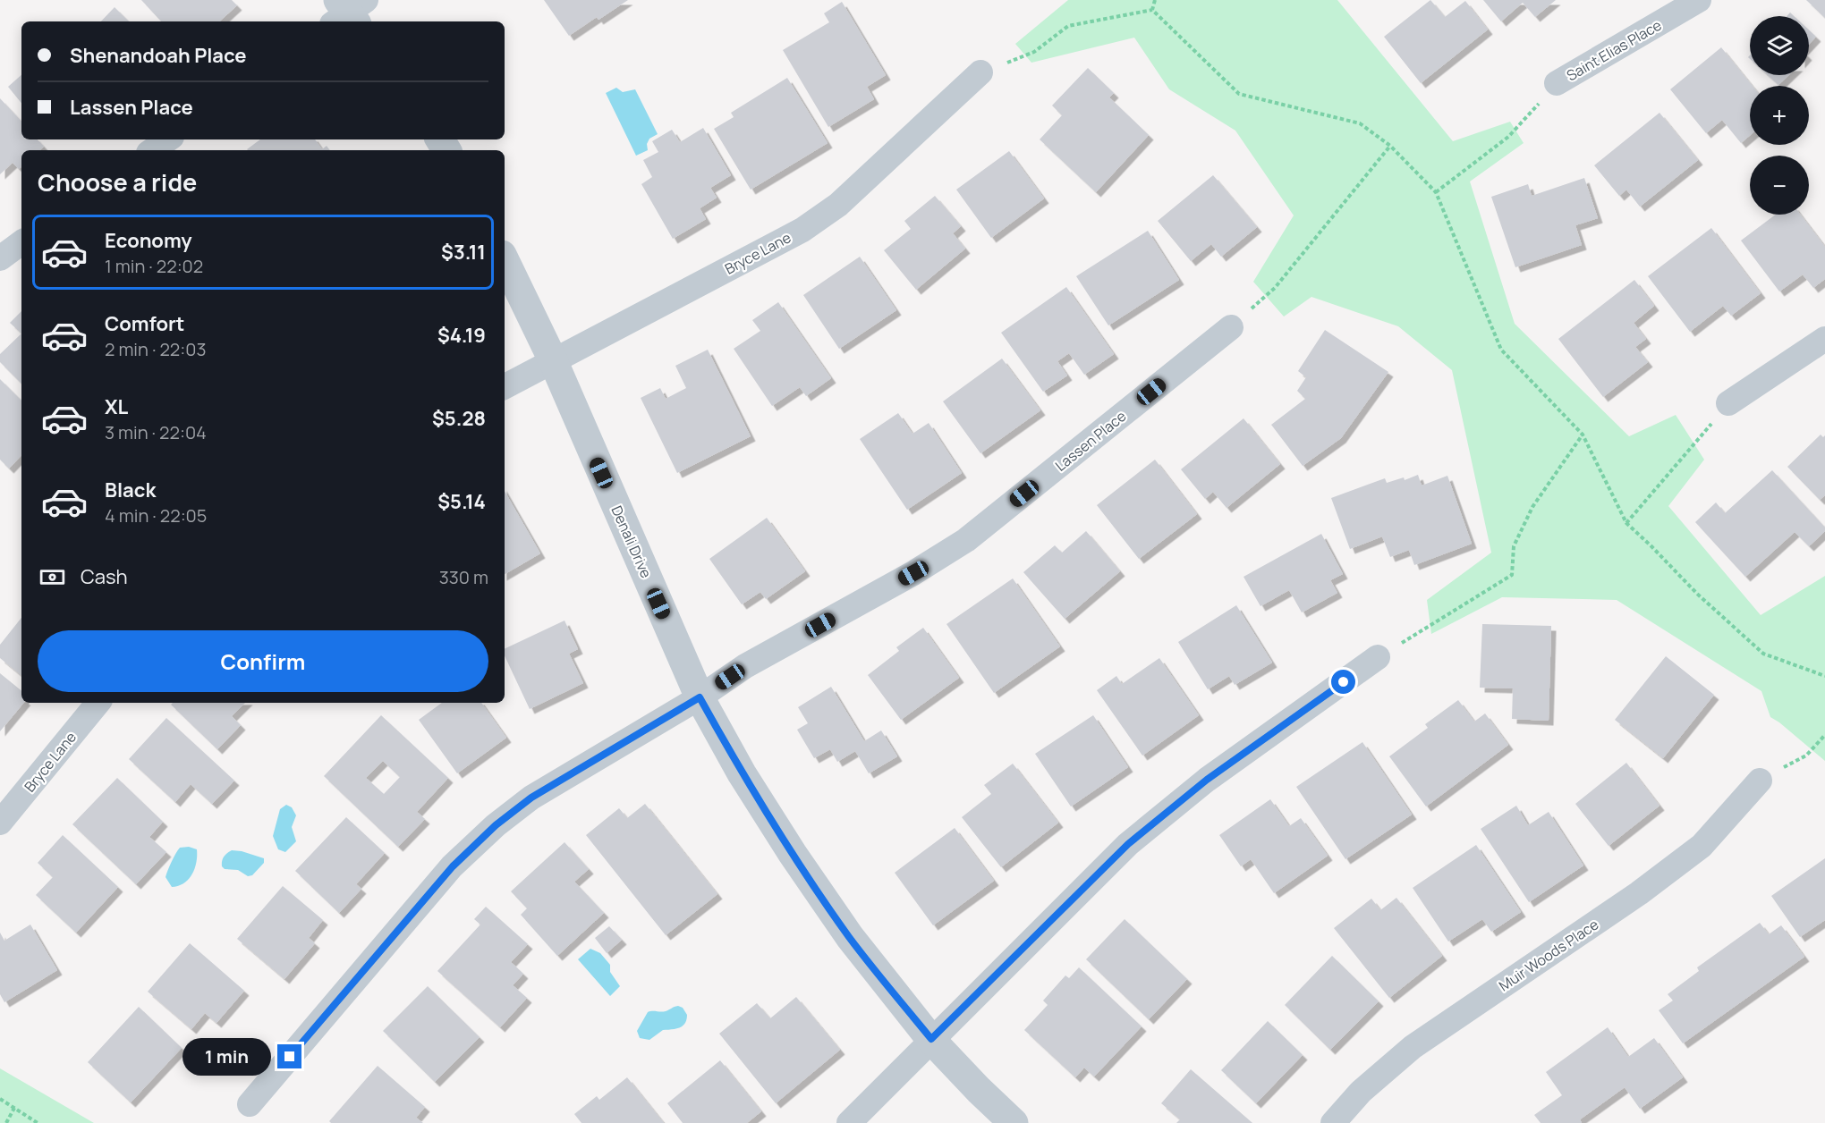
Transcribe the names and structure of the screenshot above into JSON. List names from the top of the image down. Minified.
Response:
{"streets":{"street":["Saint Elias Place","Bryce Lane","Lassen Place","Denali Drive","Muir Woods Place"]},"crossings":[["Bryce Lane","Denali Drive"],["Lassen Place","Denali Drive"]],"page":{"map_buttons":["+","−"],"banner":["Shenandoah Place","Lassen Place"],"heading":"Choose a ride","list":[{"name":"Economy","note":"1 min · 22:02","value":"$3.11"},{"name":"Comfort","note":"2 min · 22:03","value":"$4.19"},{"name":"XL","note":"3 min · 22:04","value":"$5.28"},{"name":"Black","note":"4 min · 22:05","value":"$5.14"}],"pay":["Cash","330 m"],"buttons":"Confirm","bubble":"1 min"}}
